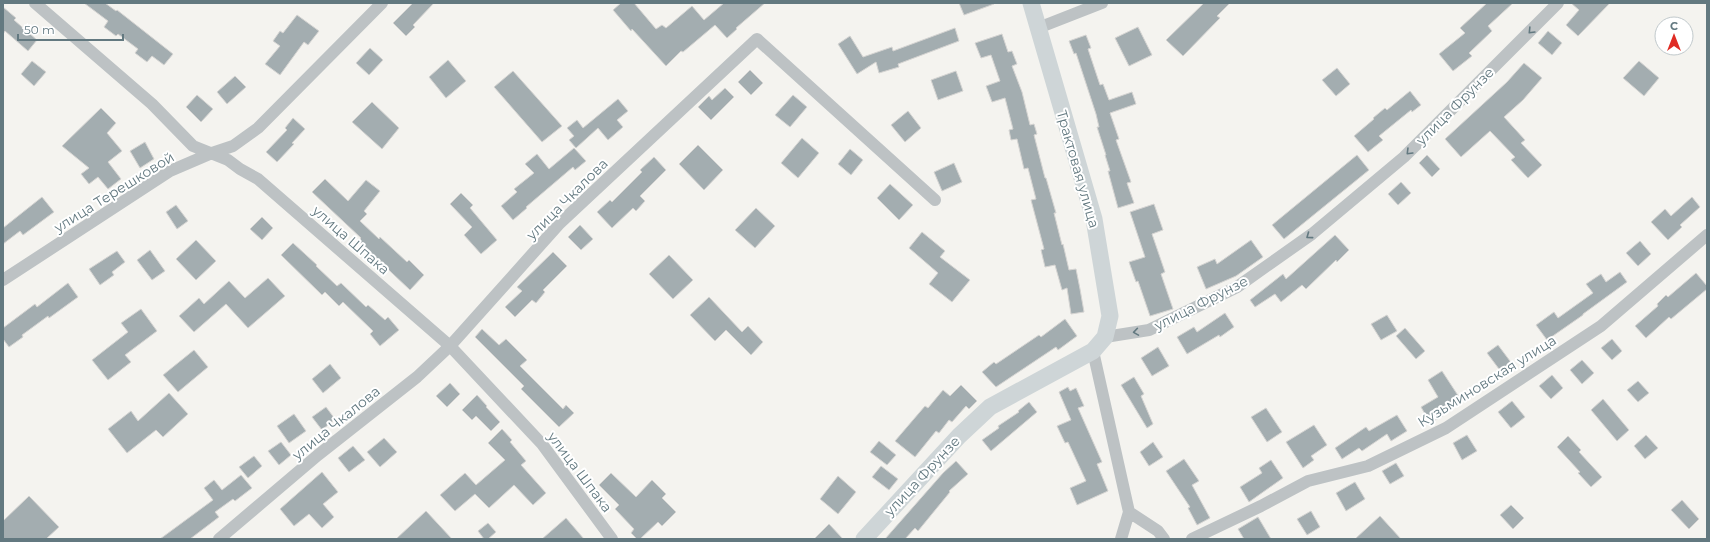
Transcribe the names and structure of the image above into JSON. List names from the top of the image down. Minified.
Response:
{"streets":{"street":["улица Фрунзе","Трактовая улица","улица Терешковой","улица Чкалова","улица Шпака","Кузьминовская улица"]},"crossings":[["улица Фрунзе","Трактовая улица"],["улица Терешковой","улица Шпака"],["улица Чкалова","улица Шпака"]],"one_way":["улица Фрунзе"],"scale_bar":"50 m","north":"top"}
